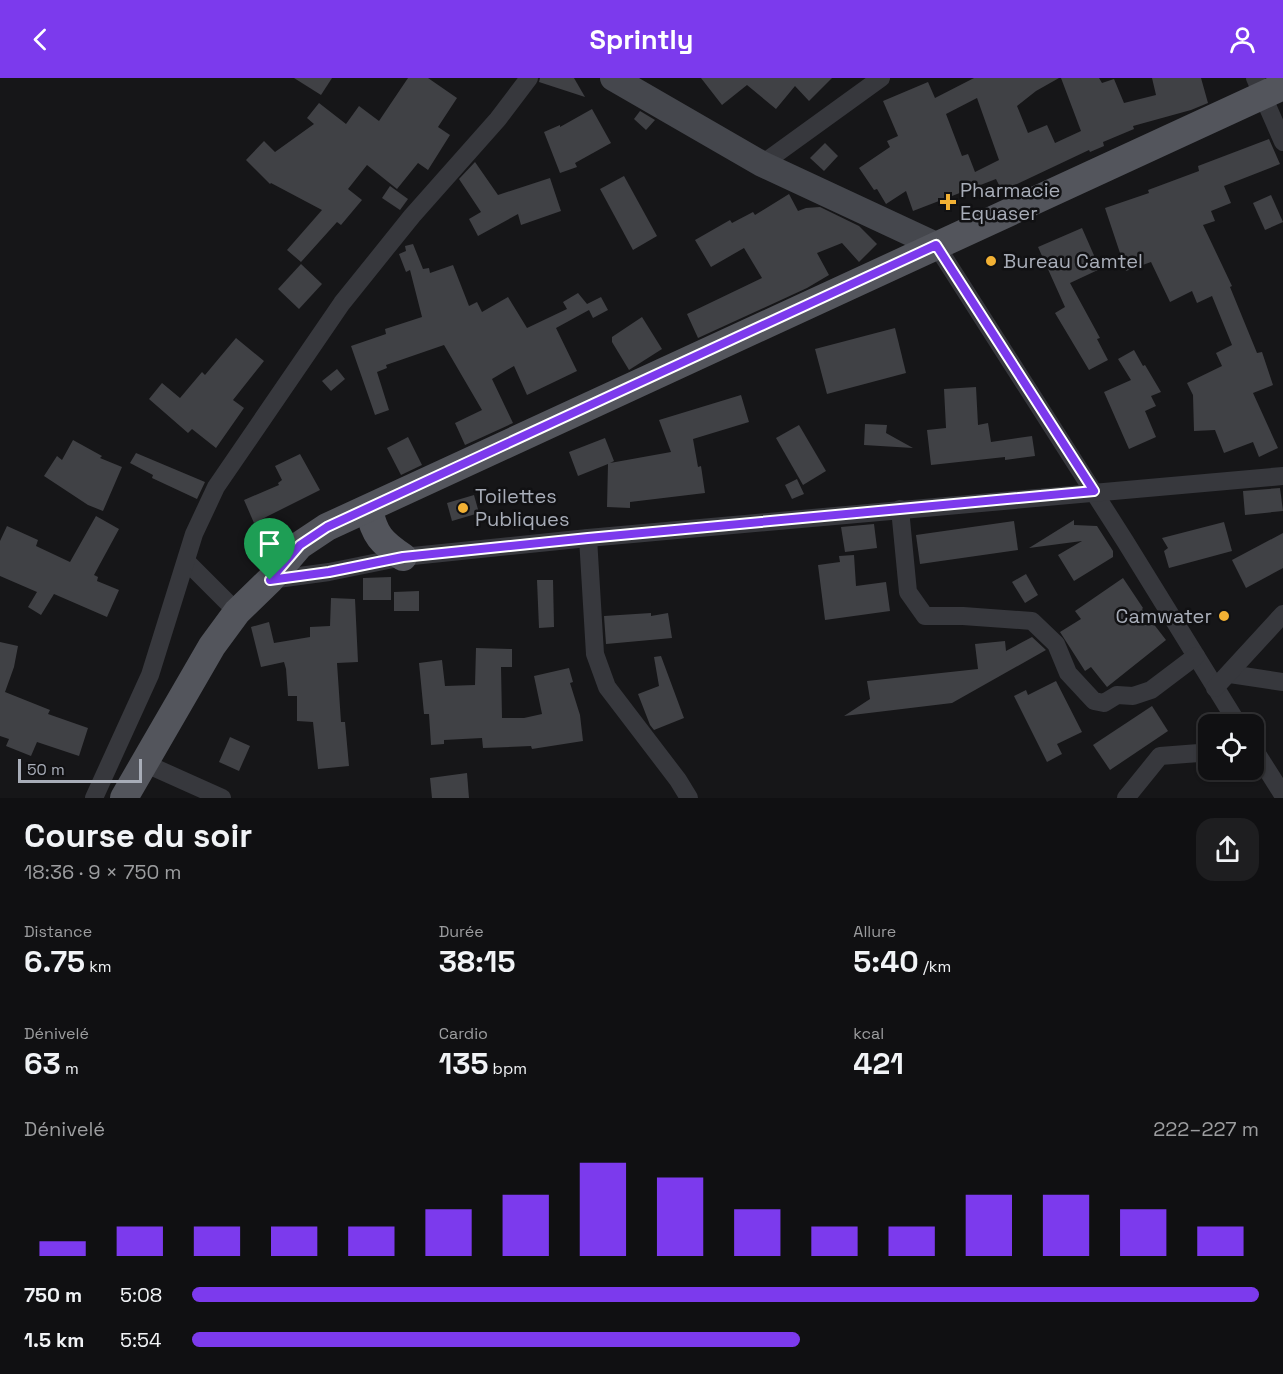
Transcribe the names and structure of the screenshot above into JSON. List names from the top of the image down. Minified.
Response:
{"places":{"health":["Pharmacie Equaser"],"other":["Bureau Camtel","Toilettes Publiques","Camwater"]},"scale_bar":"50 m","page":{"header":"Sprintly","scale":"50 m","heading":["Course du soir","18:36 · 9 × 750 m"],"stats":[["Distance","6.75 km"],["Durée","38:15"],["Allure","5:40 /km"],["Dénivelé","63 m"],["Cardio","135 bpm"],["kcal","421"]],"chart":["Dénivelé","222–227 m"],"list":[{"name":"750 m","note":"5:08"},{"name":"1.5 km","note":"5:54"}]}}
